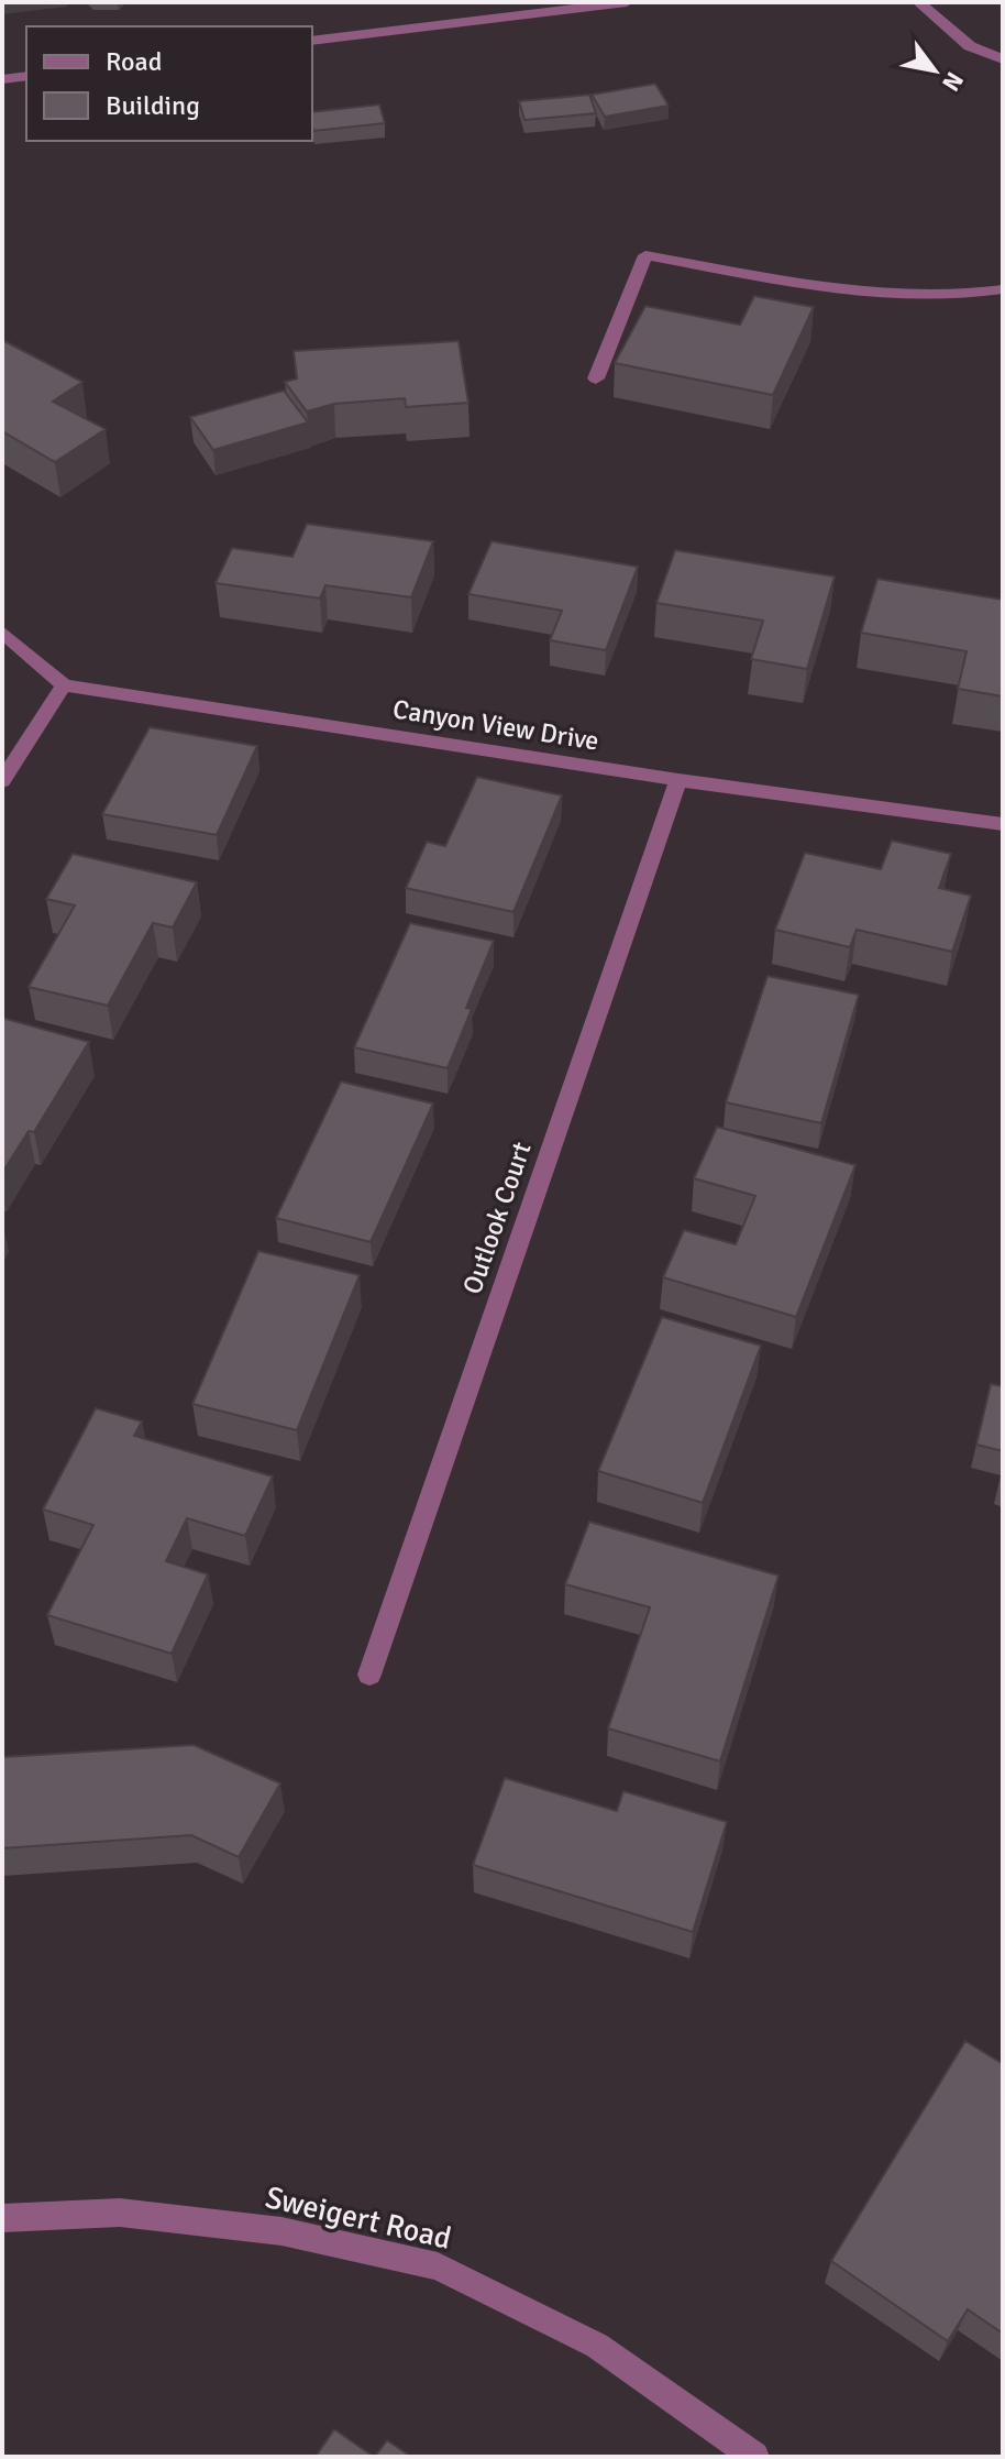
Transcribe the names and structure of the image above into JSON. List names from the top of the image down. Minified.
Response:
{"streets":{"street":["Canyon View Drive","Outlook Court","Sweigert Road"]},"crossings":[["Canyon View Drive","Outlook Court"]],"legend":["Road","Building"],"north":"bottom right"}
